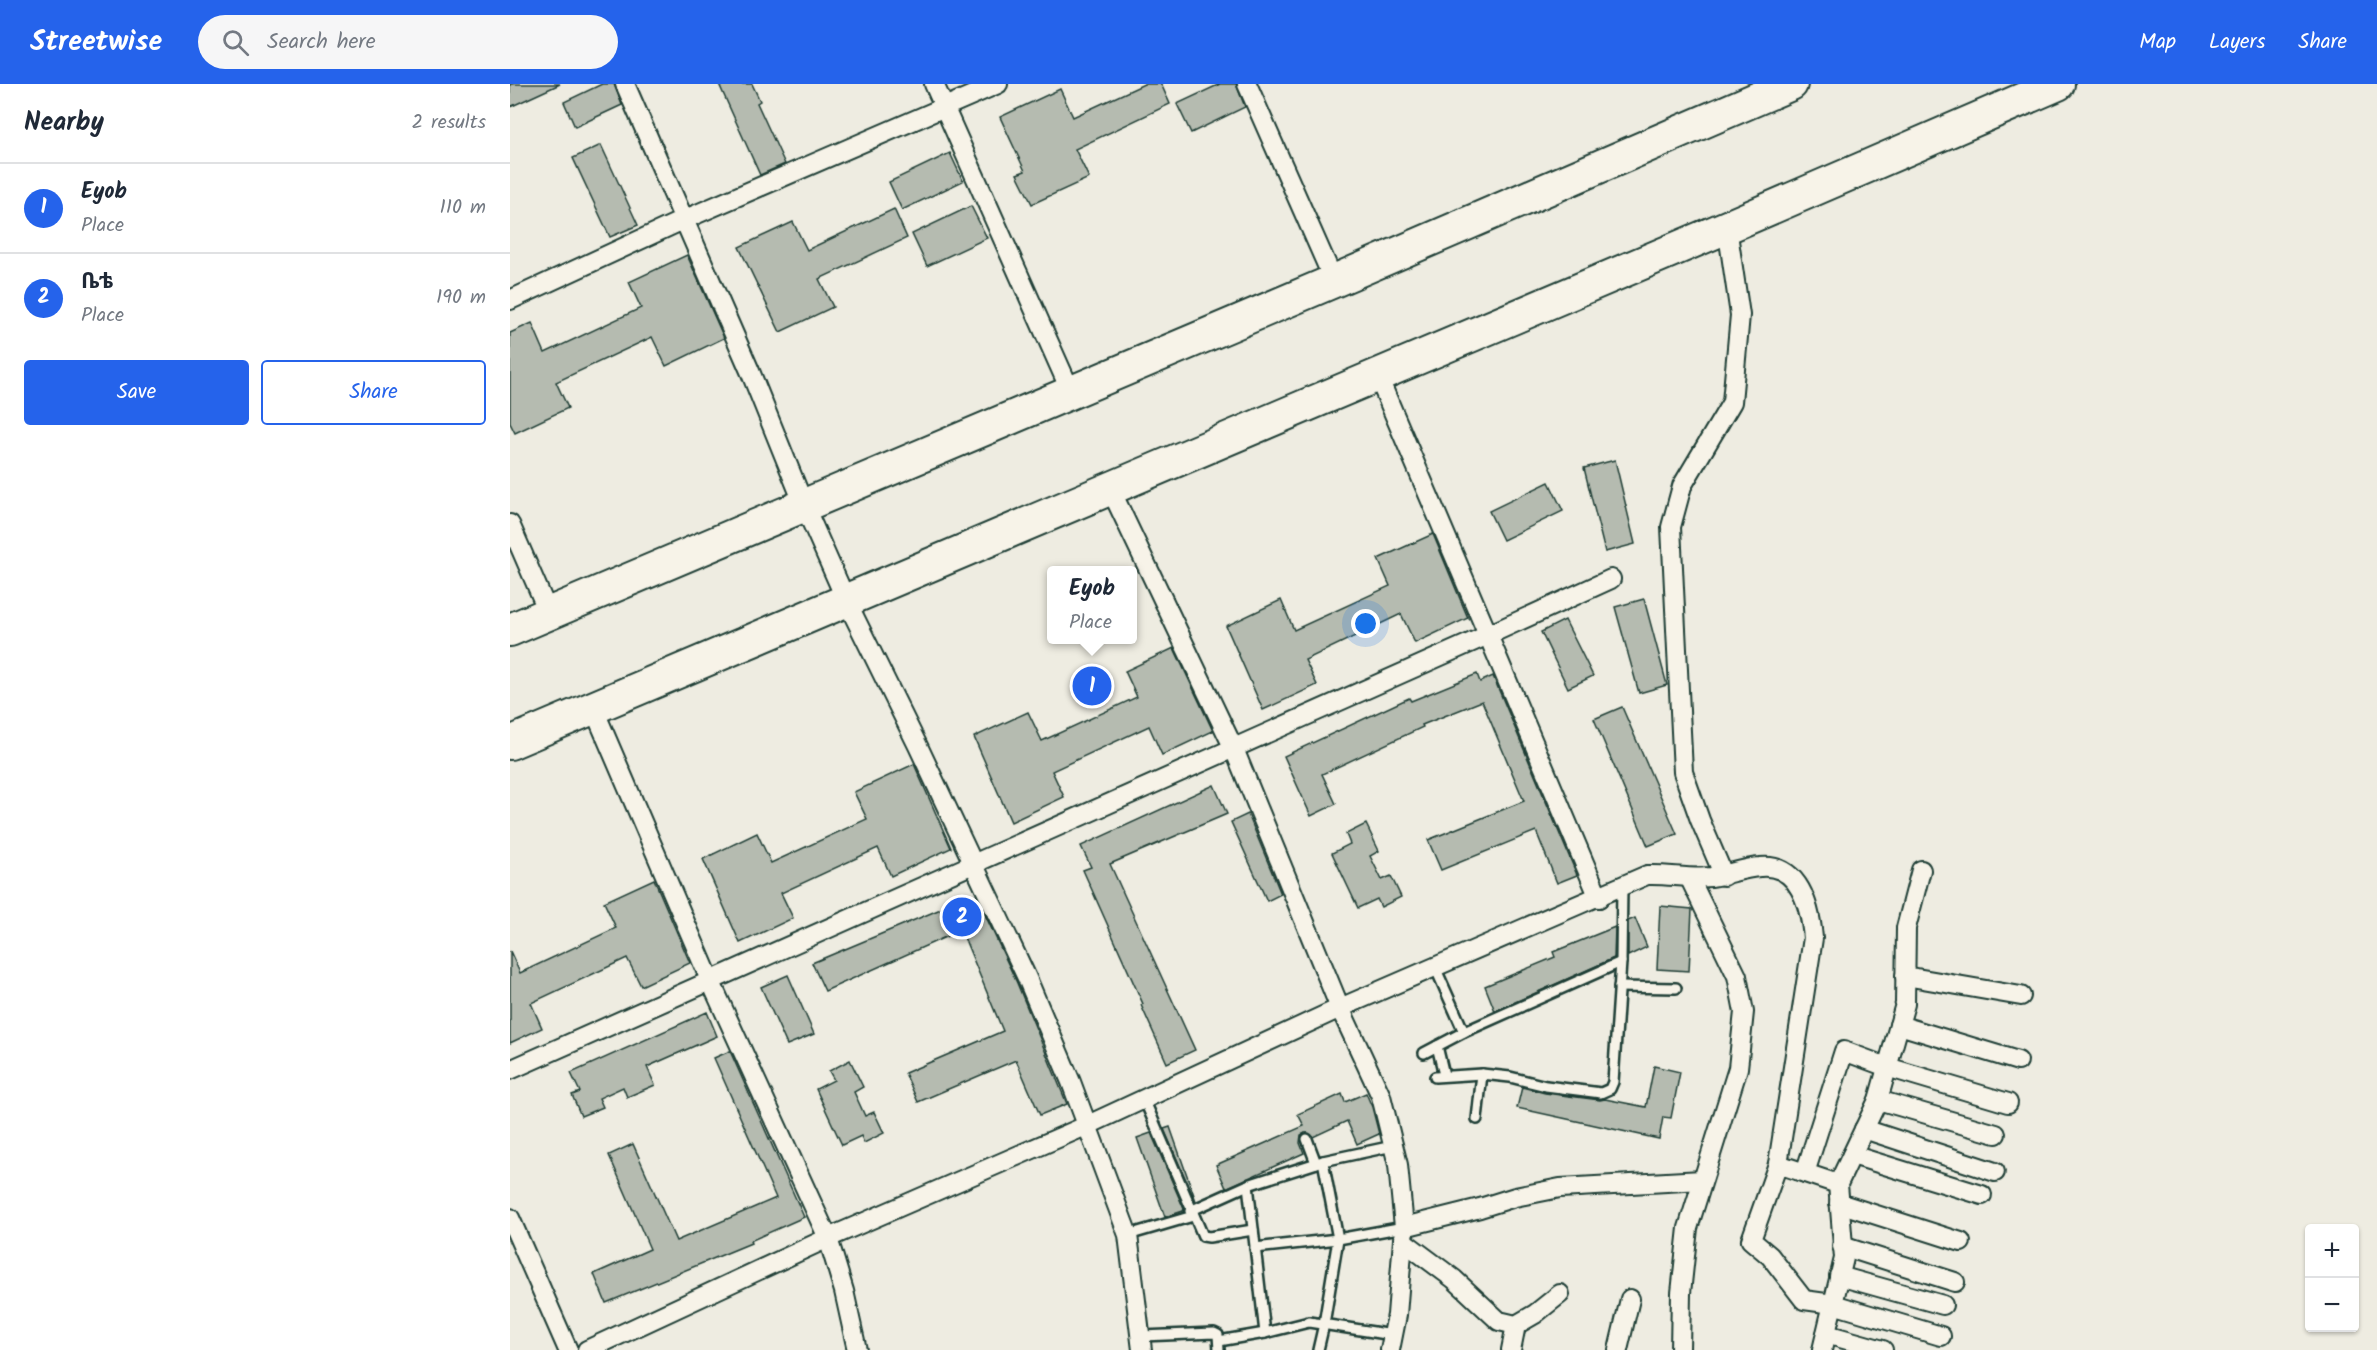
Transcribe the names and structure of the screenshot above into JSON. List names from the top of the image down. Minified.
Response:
{"page":{"header":"Streetwise","search":"Search here","nav":["Map","Layers","Share"],"heading":["Nearby","2 results"],"list":[{"mark":"1","name":"Eyob","note":"Place","value":"110 m"},{"mark":"2","name":"ቤቴ","note":"Place","value":"190 m"}],"buttons":["Save","Share"],"popup":["Eyob","Place"],"pins":["1","2"],"map_buttons":["+","−"]}}
